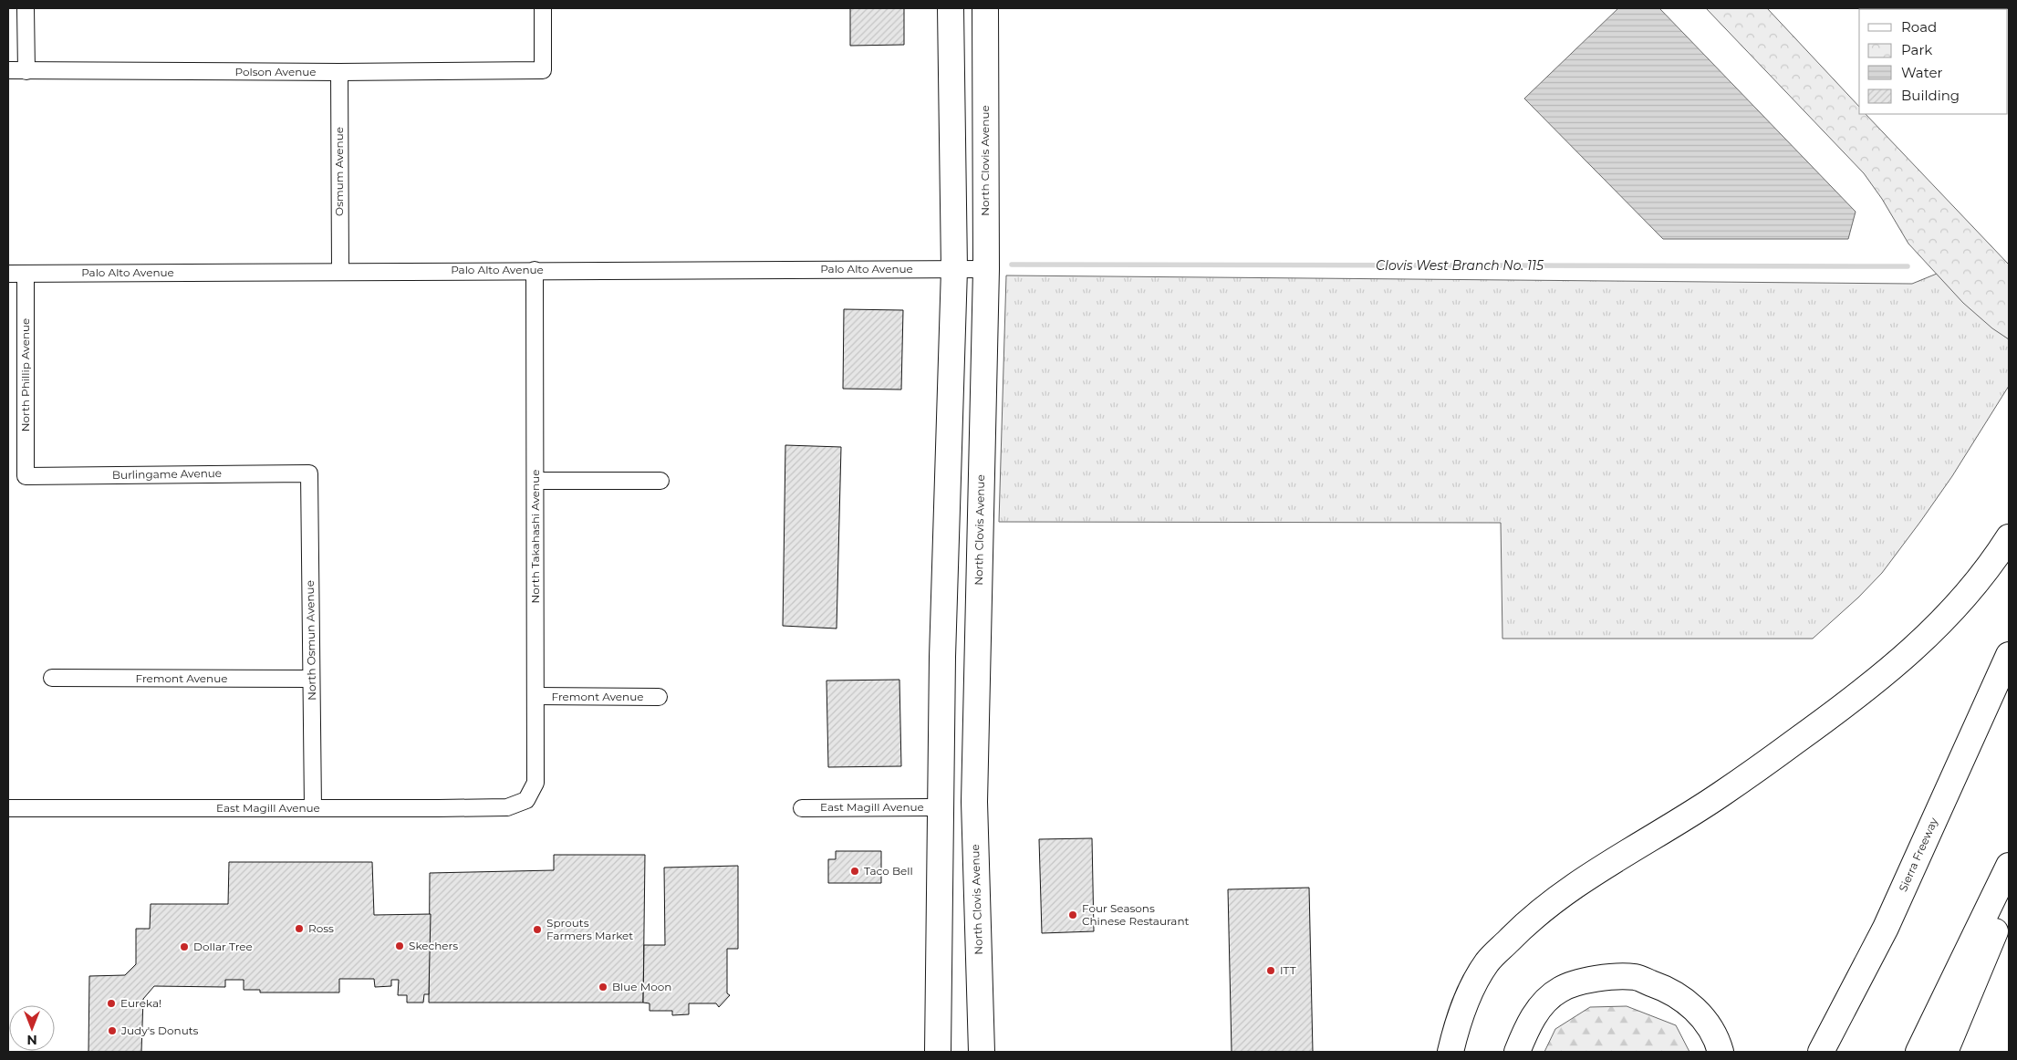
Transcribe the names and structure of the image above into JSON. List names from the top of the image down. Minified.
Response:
{"streets":{"main road":["North Clovis Avenue","Sierra Freeway"],"street":["Polson Avenue","Osmum Avenue","Palo Alto Avenue","North Phillip Avenue","Burlingame Avenue","North Takahashi Avenue","North Osmun Avenue","Fremont Avenue","East Magill Avenue"]},"crossings":[["Polson Avenue","Osmum Avenue"],["North Clovis Avenue","Palo Alto Avenue"],["Osmum Avenue","Palo Alto Avenue"],["Palo Alto Avenue","North Phillip Avenue"],["Palo Alto Avenue","North Takahashi Avenue"],["North Phillip Avenue","Burlingame Avenue"],["Burlingame Avenue","North Osmun Avenue"],["North Takahashi Avenue","Fremont Avenue"],["North Takahashi Avenue","East Magill Avenue"],["North Osmun Avenue","Fremont Avenue"],["North Osmun Avenue","East Magill Avenue"]],"water":["Clovis West Branch No. 115"],"places":["Taco Bell","Four Seasons Chinese Restaurant","Ross","Sprouts Farmers Market","Skechers","Dollar Tree","ITT","Blue Moon","Eureka!","Judy's Donuts"],"legend":["Road","Park","Water","Building"],"north":"bottom"}
